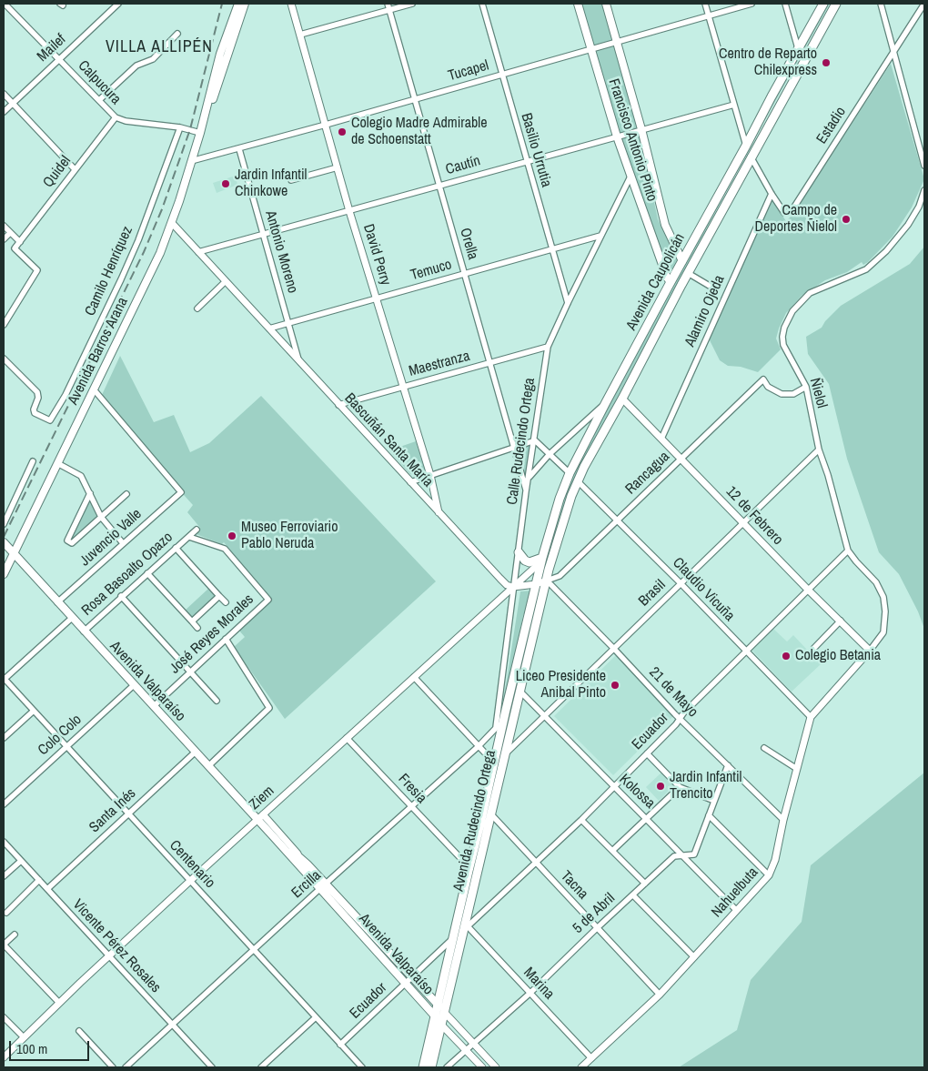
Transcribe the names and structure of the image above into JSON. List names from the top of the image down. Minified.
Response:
{"streets":{"main road":["Francisco Antonio Pinto","Avenida Caupolicán","Avenida Barros Arana","Avenida Valparaíso","Avenida Rudecindo Ortega"],"street":["Mailef","Tucapel","Calpucura","Estadio","Basilio Urrutia","Cautín","Quidel","Orella","Antonio Moreno","David Perry","Temuco","Camilo Henríquez","Alamiro Ojeda","Maestranza","Ñielol","Bascuñán Santa María","Calle Rudecindo Ortega","Rancagua","12 de Febrero","Juvencio Valle","Rosa Basoalto Opazo","Claudio Vicuña","Brasil","José Reyes Morales","21 de Mayo","Ecuador","Colo Colo","Fresia","Kolossa","Ziem","Santa Inés","Centenario","Ercilla","Tacna","Nahuelbuta","5 de Abril","Vicente Pérez Rosales","Marina"]},"crossings":[["Mailef","Calpucura"],["Tucapel","Francisco Antonio Pinto"],["Tucapel","Basilio Urrutia"],["Tucapel","Orella"],["Tucapel","Antonio Moreno"],["Tucapel","David Perry"],["Tucapel","Avenida Barros Arana"],["Calpucura","Quidel"],["Calpucura","Camilo Henríquez"],["Calpucura","Avenida Barros Arana"],["Estadio","Alamiro Ojeda"],["Francisco Antonio Pinto","Cautín"],["Francisco Antonio Pinto","Avenida Caupolicán"],["Francisco Antonio Pinto","Calle Rudecindo Ortega"],["Basilio Urrutia","Cautín"],["Basilio Urrutia","Temuco"],["Basilio Urrutia","Calle Rudecindo Ortega"],["Cautín","Orella"],["Cautín","Antonio Moreno"],["Cautín","David Perry"],["Cautín","Bascuñán Santa María"],["Orella","Temuco"],["Orella","Maestranza"],["Orella","Calle Rudecindo Ortega"],["Antonio Moreno","Temuco"],["Antonio Moreno","Bascuñán Santa María"],["David Perry","Temuco"],["David Perry","Maestranza"],["David Perry","Bascuñán Santa María"],["Temuco","Bascuñán Santa María"],["Temuco","Calle Rudecindo Ortega"],["Avenida Caupolicán","Rancagua"],["Avenida Caupolicán","12 de Febrero"],["Avenida Caupolicán","Claudio Vicuña"],["Avenida Caupolicán","21 de Mayo"],["Avenida Caupolicán","Ziem"],["Avenida Caupolicán","Avenida Rudecindo Ortega"],["Alamiro Ojeda","12 de Febrero"],["Avenida Barros Arana","Bascuñán Santa María"],["Avenida Barros Arana","Juvencio Valle"],["Avenida Barros Arana","Avenida Valparaíso"],["Maestranza","Bascuñán Santa María"],["Maestranza","Calle Rudecindo Ortega"],["Ñielol","Rancagua"],["Ñielol","12 de Febrero"],["Ñielol","Brasil"],["Ñielol","Ecuador"],["Ñielol","Nahuelbuta"],["Bascuñán Santa María","Calle Rudecindo Ortega"],["Bascuñán Santa María","Ziem"],["Calle Rudecindo Ortega","Ziem"],["Calle Rudecindo Ortega","Ercilla"],["Rancagua","12 de Febrero"],["Rancagua","Claudio Vicuña"],["Rancagua","21 de Mayo"],["Rancagua","Avenida Rudecindo Ortega"],["12 de Febrero","Brasil"],["12 de Febrero","Ecuador"],["12 de Febrero","Nahuelbuta"],["Juvencio Valle","Avenida Valparaíso"],["Rosa Basoalto Opazo","José Reyes Morales"],["Rosa Basoalto Opazo","Avenida Valparaíso"],["Claudio Vicuña","Brasil"],["Claudio Vicuña","Ecuador"],["Claudio Vicuña","Nahuelbuta"],["Brasil","21 de Mayo"],["Brasil","Kolossa"],["Brasil","Avenida Rudecindo Ortega"],["José Reyes Morales","Avenida Valparaíso"],["Avenida Valparaíso","Ecuador"],["Avenida Valparaíso","Colo Colo"],["Avenida Valparaíso","Ziem"],["Avenida Valparaíso","Santa Inés"],["Avenida Valparaíso","Avenida Rudecindo Ortega"],["Avenida Valparaíso","Ercilla"],["Avenida Valparaíso","5 de Abril"],["21 de Mayo","Ecuador"],["21 de Mayo","Avenida Rudecindo Ortega"],["21 de Mayo","Nahuelbuta"],["21 de Mayo","5 de Abril"],["Ecuador","Kolossa"],["Ecuador","Avenida Rudecindo Ortega"],["Ecuador","Centenario"],["Ecuador","Tacna"],["Ecuador","Marina"],["Colo Colo","Centenario"],["Fresia","Ziem"],["Fresia","Avenida Rudecindo Ortega"],["Fresia","Ercilla"],["Kolossa","Avenida Rudecindo Ortega"],["Kolossa","Nahuelbuta"],["Kolossa","5 de Abril"],["Ziem","Centenario"],["Ziem","Vicente Pérez Rosales"],["Santa Inés","Centenario"],["Santa Inés","Vicente Pérez Rosales"],["Avenida Rudecindo Ortega","Ercilla"],["Avenida Rudecindo Ortega","Tacna"],["Avenida Rudecindo Ortega","Marina"],["Centenario","Ercilla"],["Ercilla","Vicente Pérez Rosales"],["Tacna","Nahuelbuta"],["Tacna","5 de Abril"],["Nahuelbuta","Marina"],["5 de Abril","Marina"]],"districts":["VILLA ALLIPÉN"],"places":["Centro de Reparto Chilexpress","Colegio Madre Admirable de Schoenstatt","Jardin Infantil Chinkowe","Campo de Deportes Ñielol","Museo Ferroviario Pablo Neruda","Colegio Betania","Liceo Presidente Anibal Pinto","Jardin Infantil Trencito"],"scale_bar":"100 m"}
